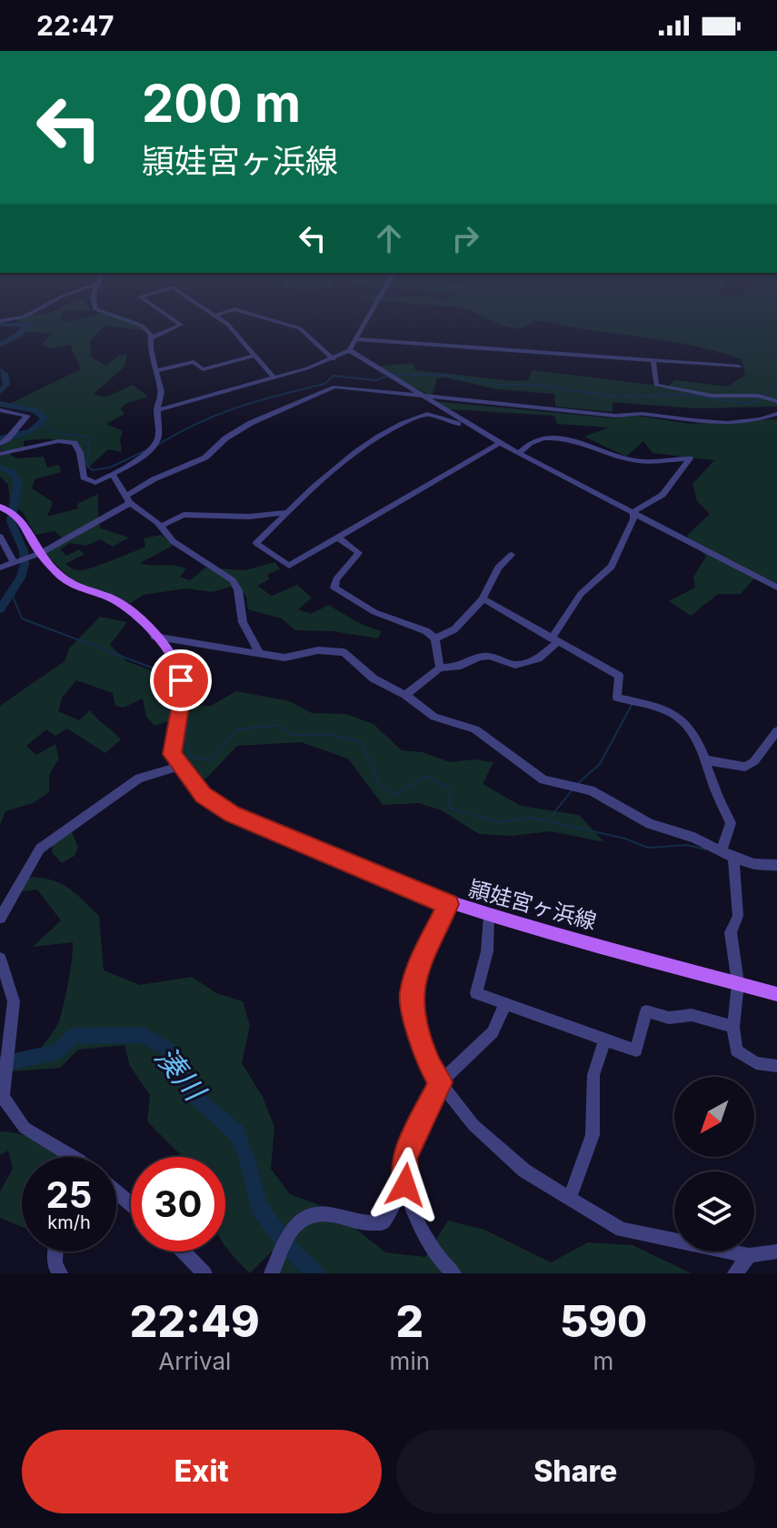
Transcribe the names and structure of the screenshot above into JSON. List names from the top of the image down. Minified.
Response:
{"streets":{"main road":["頴娃宮ヶ浜線"]},"water":["湊川"],"north":"bottom left","page":{"status":"22:47","turn":["200 m","頴娃宮ヶ浜線"],"speed":"25 km/h","limit":"30","eta":["22:49","Arrival","2","min","590","m"],"buttons":["Exit","Share"]}}
